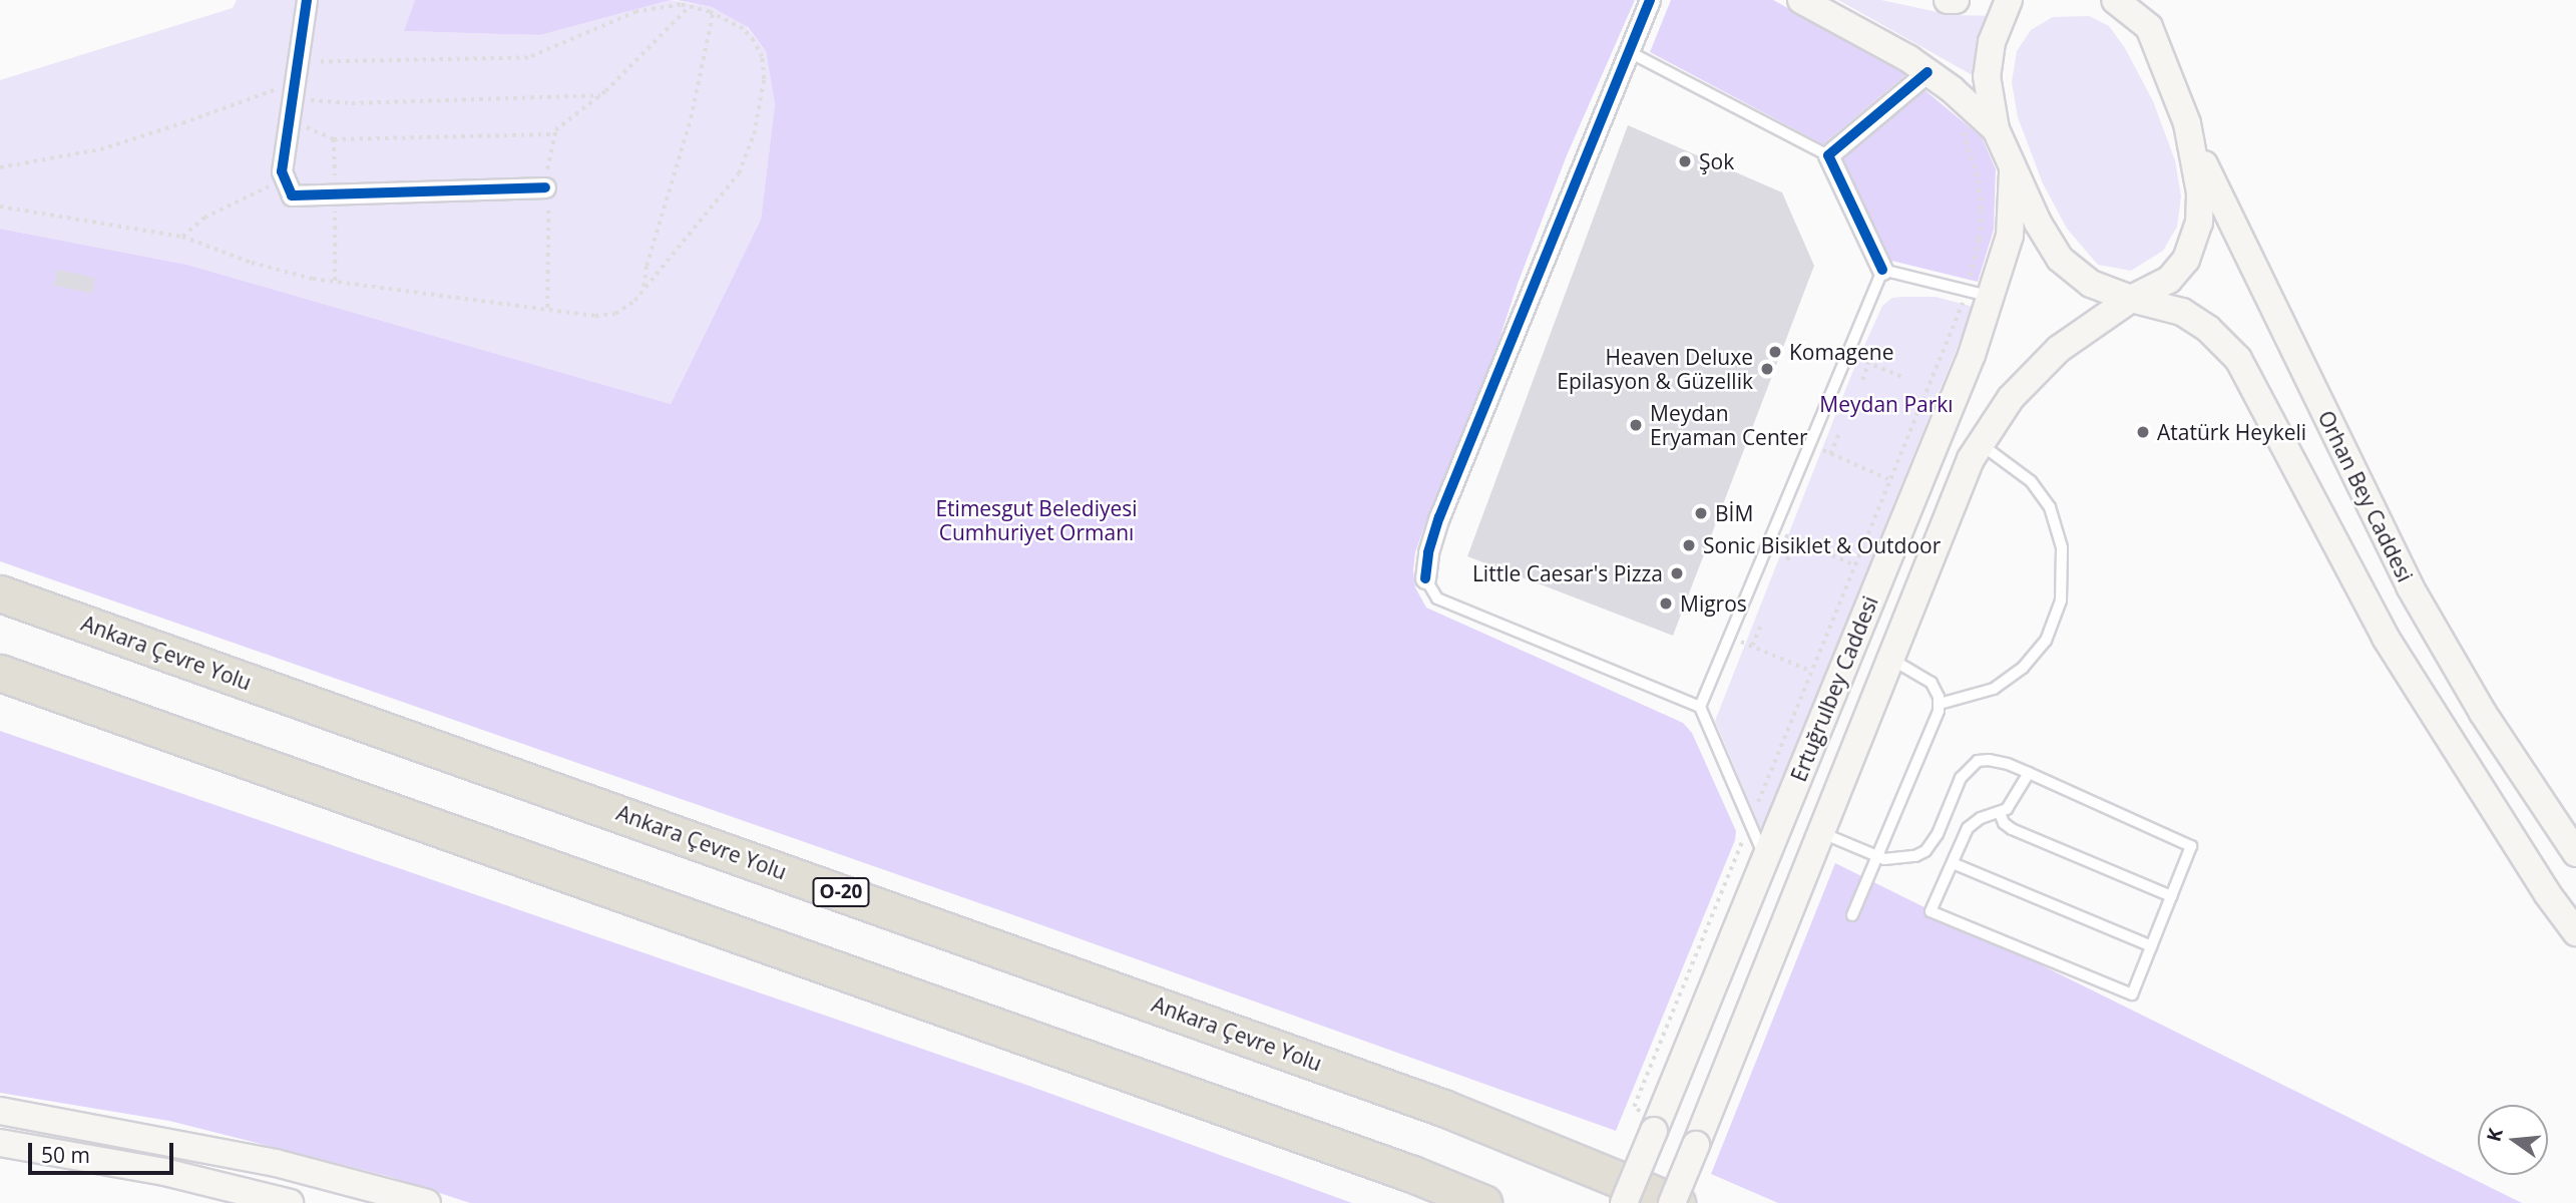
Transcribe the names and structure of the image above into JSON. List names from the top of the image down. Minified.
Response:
{"streets":{"highway":["Ankara Çevre Yolu","O-20"],"main road":["Orhan Bey Caddesi","Ertuğrulbey Caddesi"]},"crossings":[["Orhan Bey Caddesi","Ertuğrulbey Caddesi"],["Ankara Çevre Yolu","Ertuğrulbey Caddesi"]],"parks":["Meydan Parkı","Etimesgut Belediyesi Cumhuriyet Ormanı"],"places":["Şok","Komagene","Heaven Deluxe Epilasyon & Güzellik","Meydan Eryaman Center","Atatürk Heykeli","BİM","Sonic Bisiklet & Outdoor","Little Caesar's Pizza","Migros"],"scale_bar":"50 m","north":"left"}
